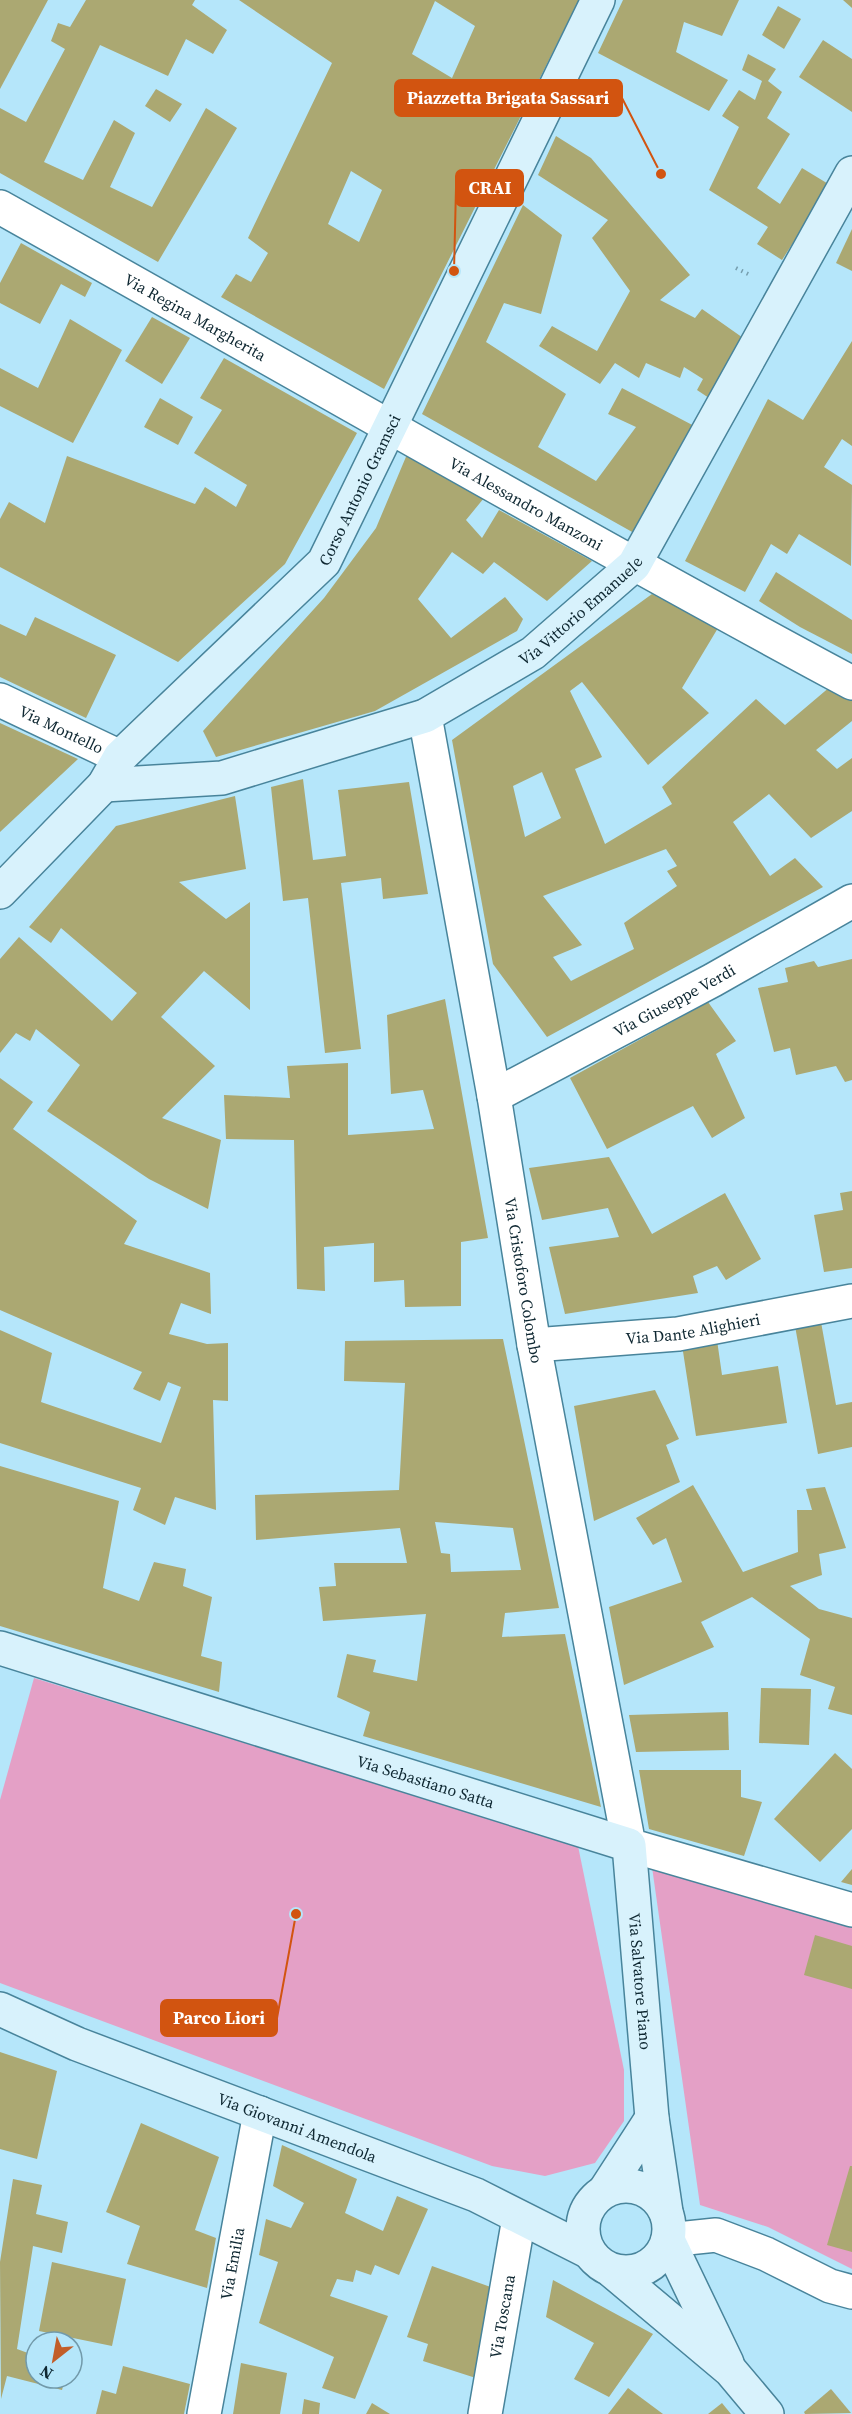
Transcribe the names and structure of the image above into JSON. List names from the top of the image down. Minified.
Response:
{"streets":{"street":["Via Regina Margherita","Corso Antonio Gramsci","Via Alessandro Manzoni","Via Vittorio Emanuele","Via Montello","Via Giuseppe Verdi","Via Cristoforo Colombo","Via Dante Alighieri","Via Sebastiano Satta","Via Salvatore Piano","Via Giovanni Amendola","Via Emilia","Via Toscana"]},"crossings":[["Via Regina Margherita","Corso Antonio Gramsci"],["Via Regina Margherita","Via Alessandro Manzoni"],["Corso Antonio Gramsci","Via Alessandro Manzoni"],["Corso Antonio Gramsci","Via Vittorio Emanuele"],["Corso Antonio Gramsci","Via Montello"],["Via Alessandro Manzoni","Via Vittorio Emanuele"],["Via Vittorio Emanuele","Via Cristoforo Colombo"],["Via Giuseppe Verdi","Via Cristoforo Colombo"],["Via Cristoforo Colombo","Via Dante Alighieri"],["Via Cristoforo Colombo","Via Sebastiano Satta"],["Via Cristoforo Colombo","Via Salvatore Piano"],["Via Sebastiano Satta","Via Salvatore Piano"],["Via Salvatore Piano","Via Giovanni Amendola"],["Via Giovanni Amendola","Via Emilia"],["Via Giovanni Amendola","Via Toscana"]],"places":["Piazzetta Brigata Sassari","CRAI","Parco Liori"],"north":"bottom left"}
